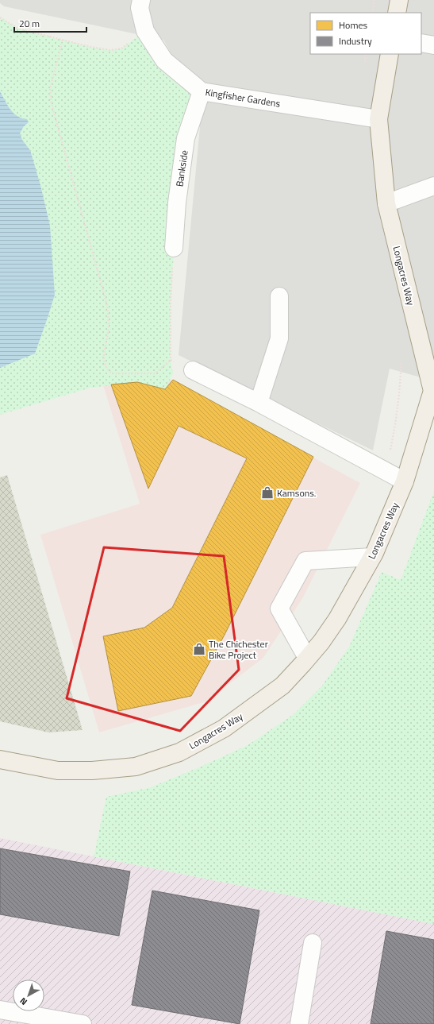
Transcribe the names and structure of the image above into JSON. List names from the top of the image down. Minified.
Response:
{"streets":{"main road":["Longacres Way"],"street":["Kingfisher Gardens","Bankside"]},"crossings":[["Kingfisher Gardens","Bankside"],["Kingfisher Gardens","Longacres Way"]],"places":{"shop":["Kamsons.","The Chichester Bike Project"]},"legend":["Homes","Industry"],"scale_bar":"20 m","north":"bottom left"}
